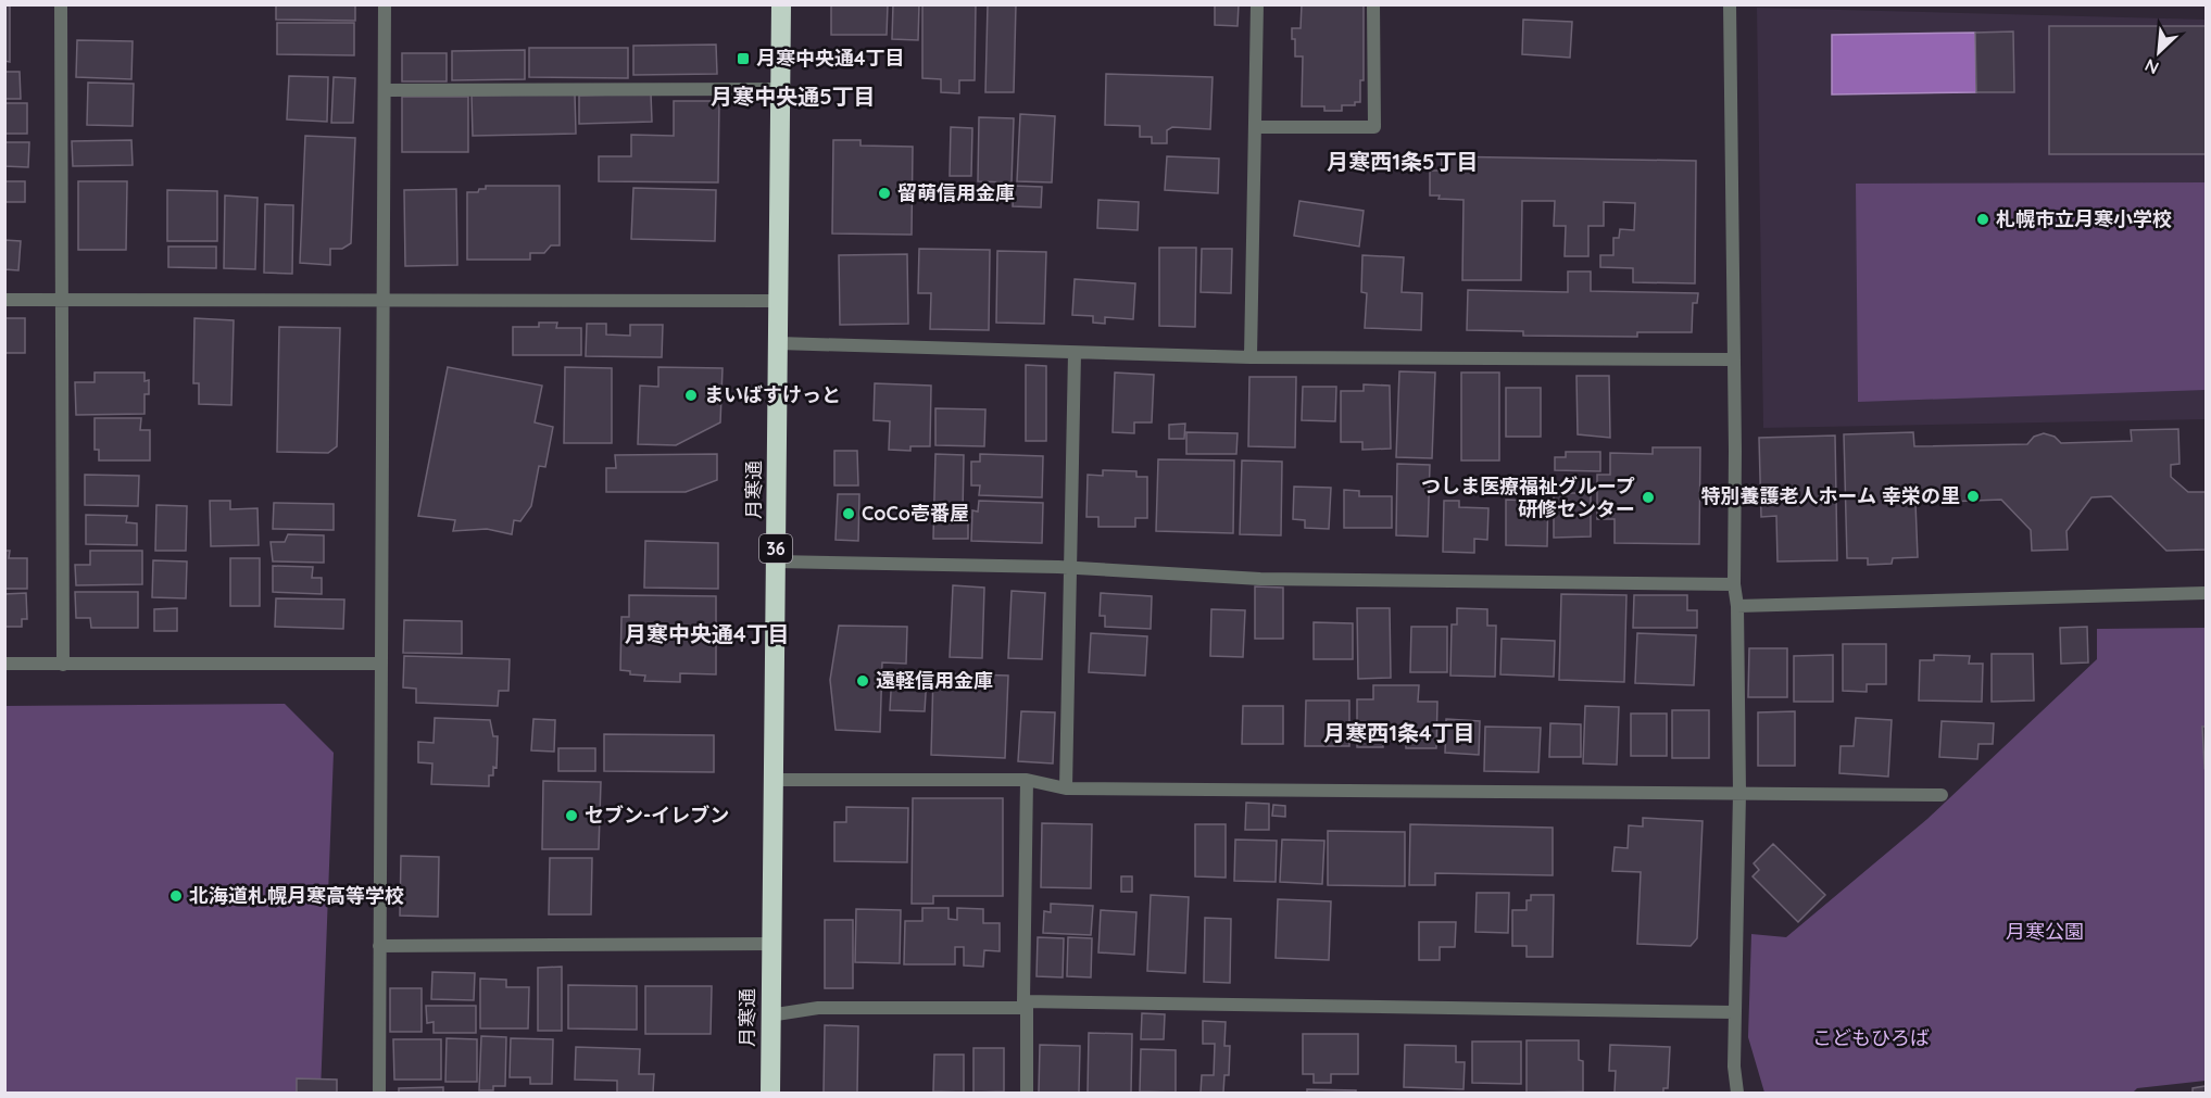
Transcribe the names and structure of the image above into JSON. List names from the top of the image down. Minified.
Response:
{"streets":{"highway":["月寒通","36"]},"districts":["月寒中央通5丁目","月寒西1条5丁目","月寒中央通4丁目","月寒西1条4丁目"],"parks":["月寒公園","こどもひろば"],"places":{"transit":["月寒中央通4丁目"],"other":["留萌信用金庫","札幌市立月寒小学校","まいばすけっと","特別養護老人ホーム 幸栄の里","つしま医療福祉グループ 研修センター","CoCo壱番屋","遠軽信用金庫","セブン-イレブン","北海道札幌月寒高等学校"]},"north":"bottom left"}
